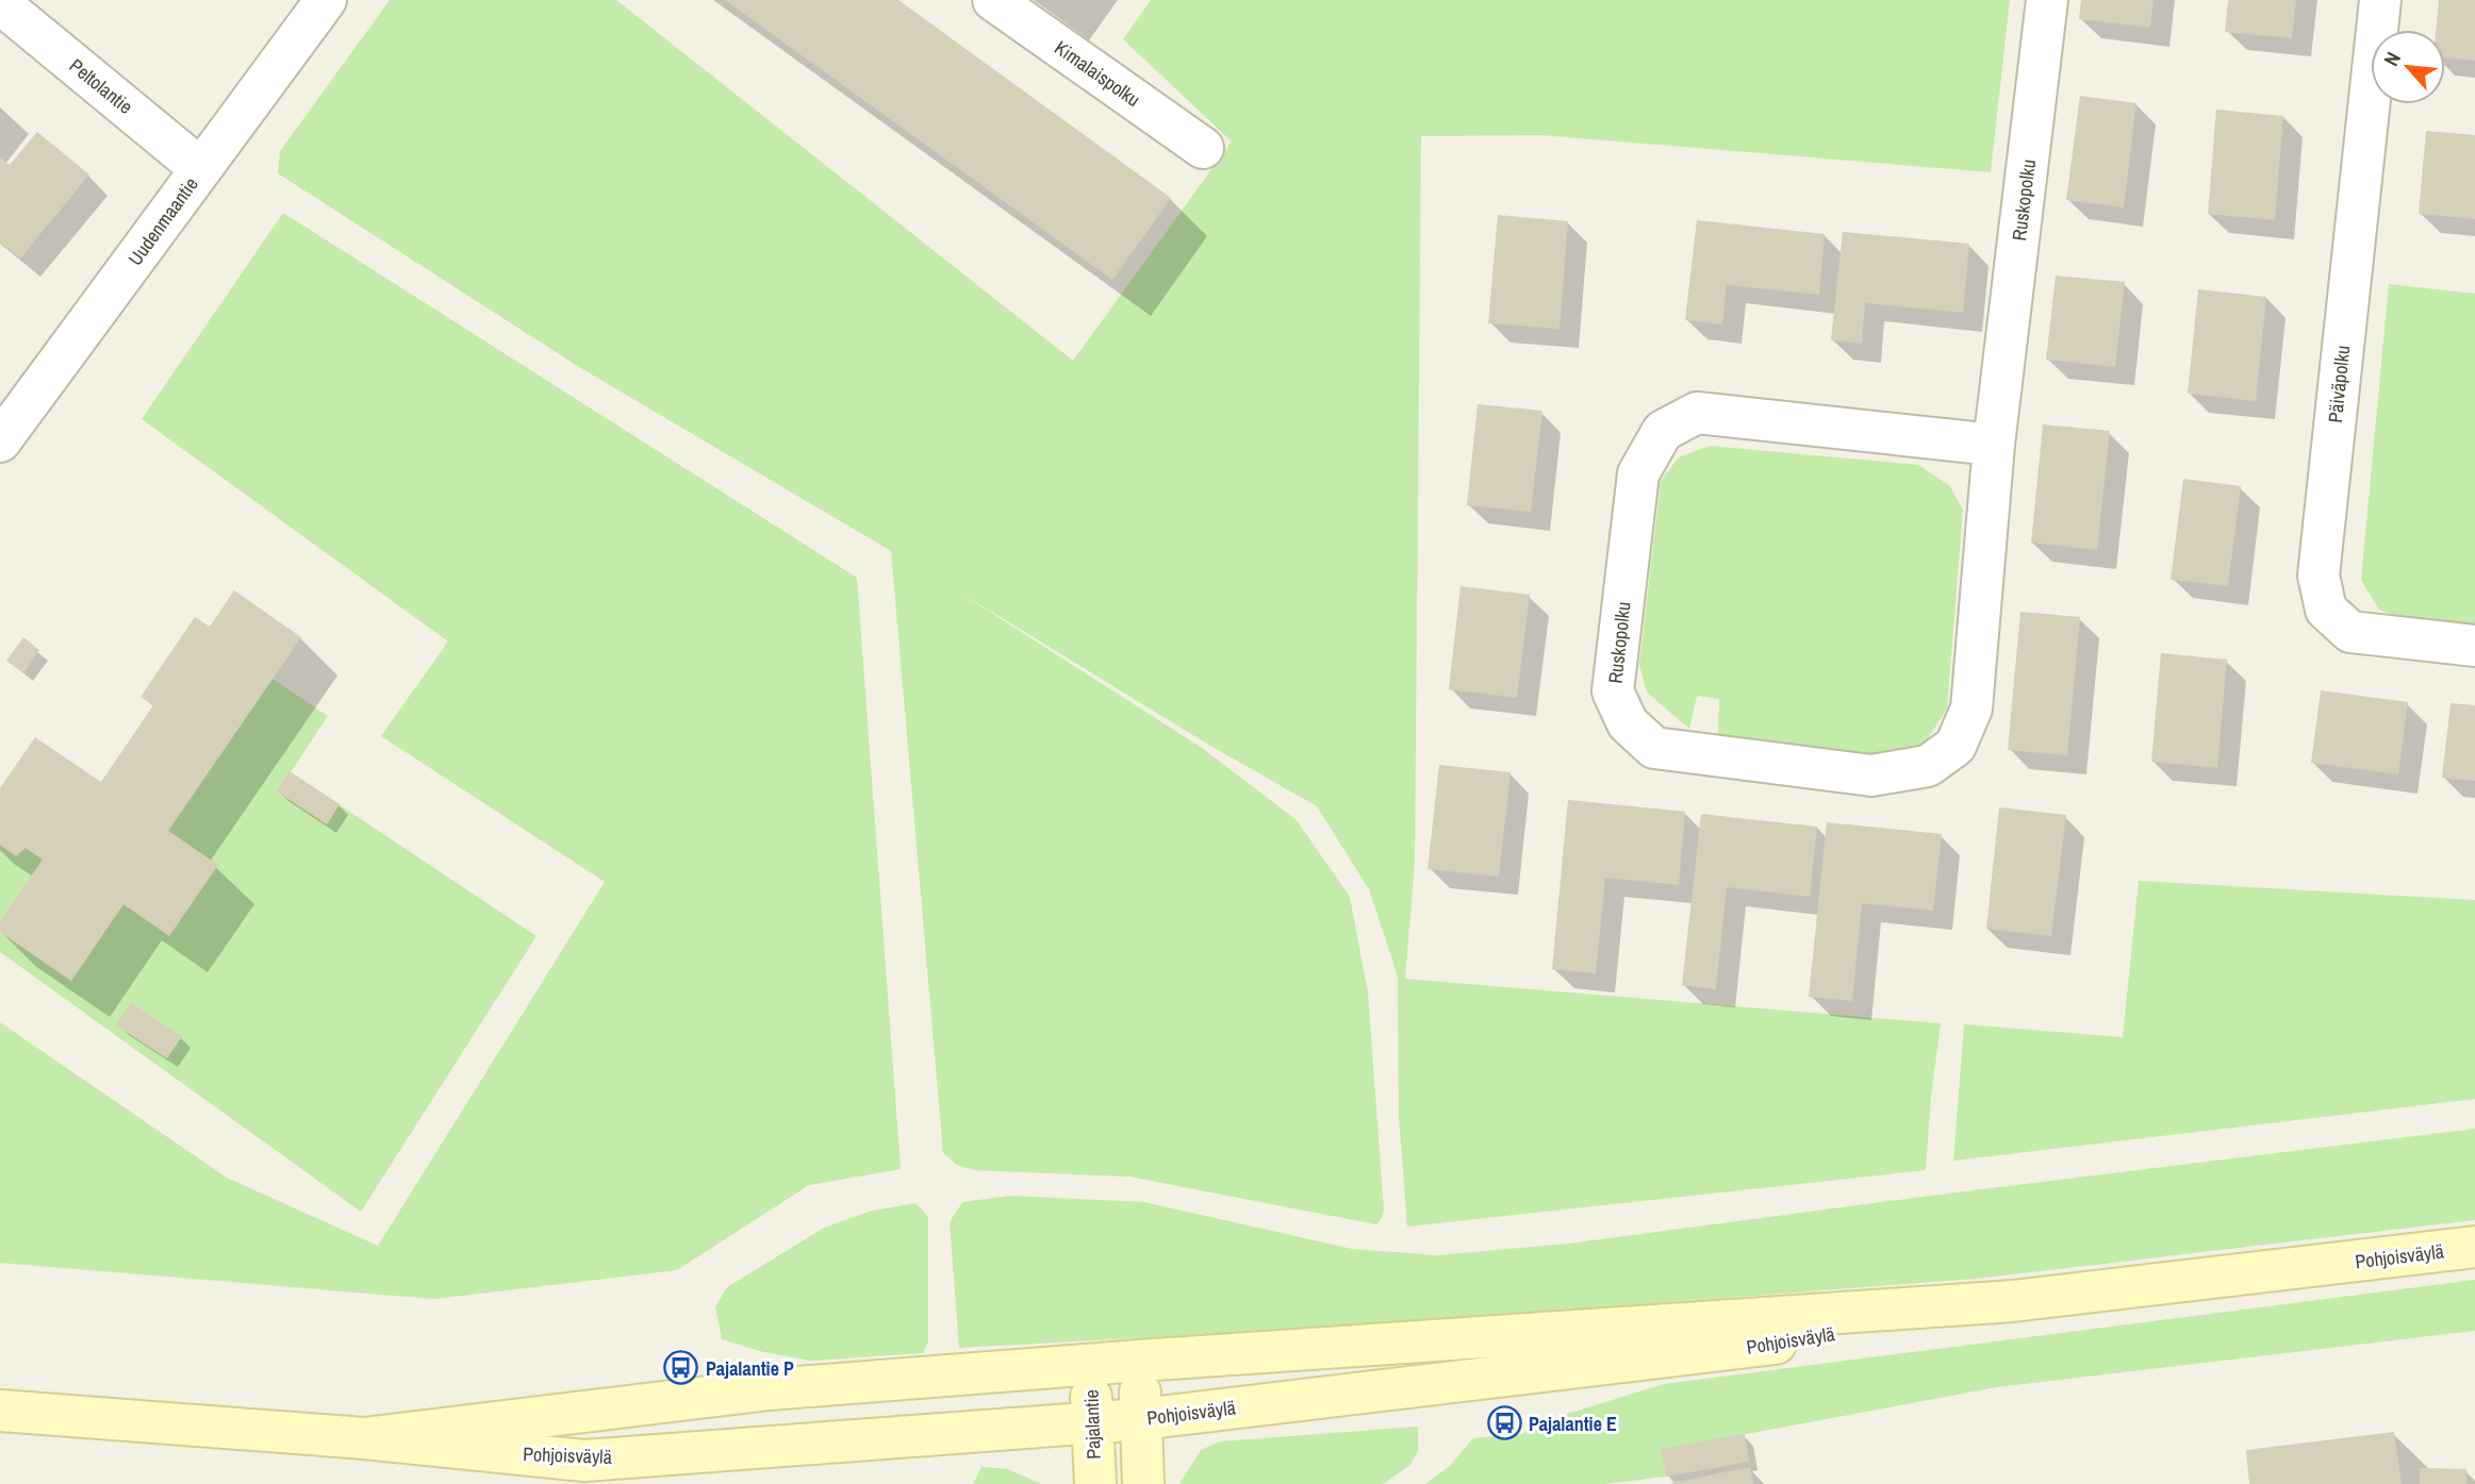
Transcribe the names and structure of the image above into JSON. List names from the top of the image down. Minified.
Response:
{"streets":{"main road":["Pohjoisväylä","Pajalantie"],"street":["Kimalaispolku","Peltolantie","Ruskopolku","Uudenmaantie","Päiväpolku"]},"crossings":[["Peltolantie","Uudenmaantie"],["Pohjoisväylä","Pajalantie"]],"places":{"bus stop":["Pajalantie P","Pajalantie E"]},"north":"top left"}
